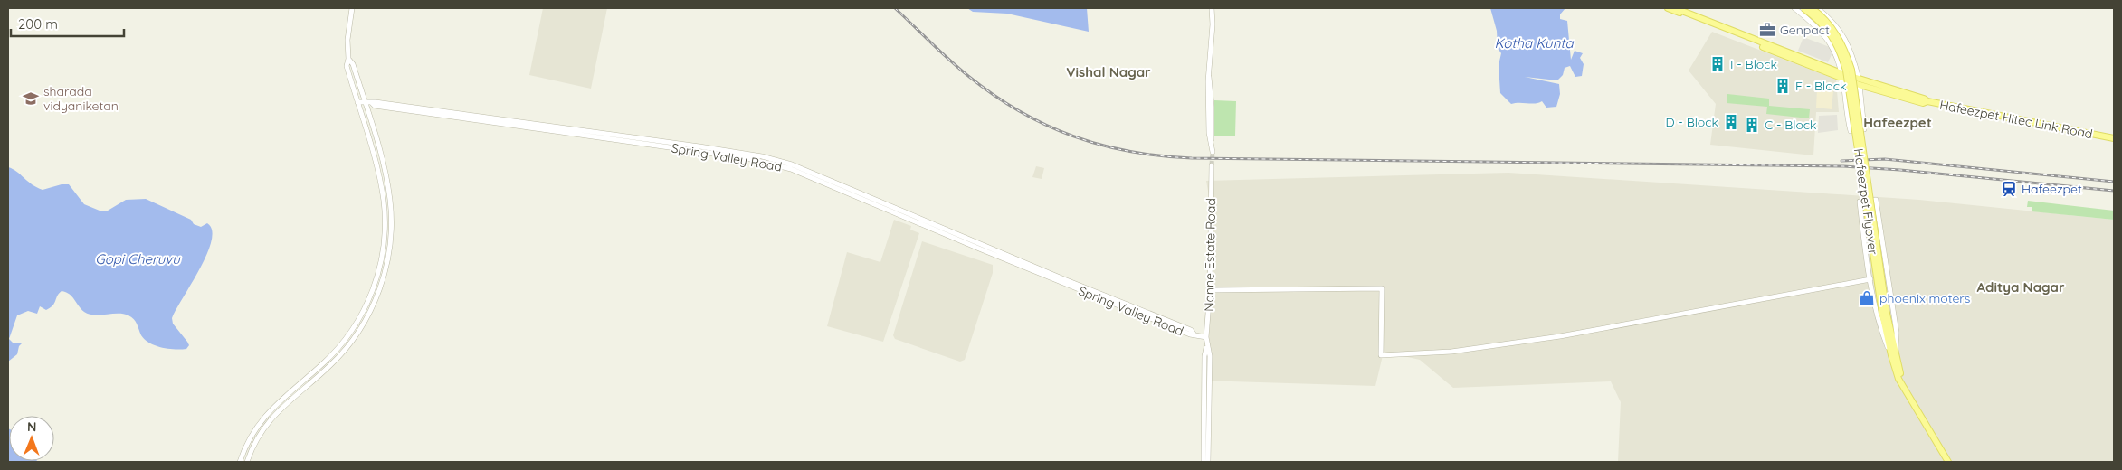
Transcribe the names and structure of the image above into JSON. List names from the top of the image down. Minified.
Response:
{"streets":{"main road":["Hafeezpet Hitec Link Road","Hafeezpet Flyover"],"street":["Spring Valley Road","Nanne Estate Road"]},"crossings":[["Spring Valley Road","Nanne Estate Road"]],"districts":["Vishal Nagar","Hafeezpet","Aditya Nagar"],"water":["Kotha Kunta","Gopi Cheruvu"],"places":{"office":["Genpact"],"building":["I - Block","F - Block","D - Block","C - Block"],"school or university":["sharada vidyaniketan"],"station":["Hafeezpet"],"shop":["phoenix moters"]},"scale_bar":"200 m","north":"top"}
